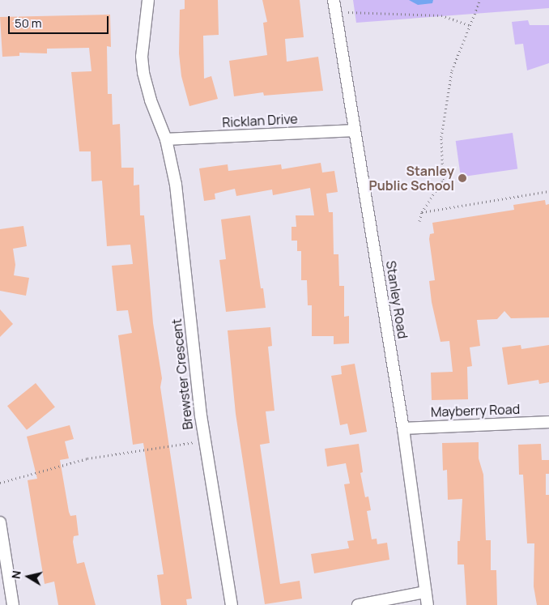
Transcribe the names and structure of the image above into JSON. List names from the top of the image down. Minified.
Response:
{"streets":{"street":["Ricklan Drive","Stanley Road","Brewster Crescent","Mayberry Road"]},"crossings":[["Ricklan Drive","Stanley Road"],["Ricklan Drive","Brewster Crescent"],["Stanley Road","Mayberry Road"]],"places":["Stanley Public School"],"scale_bar":"50 m","north":"left"}
